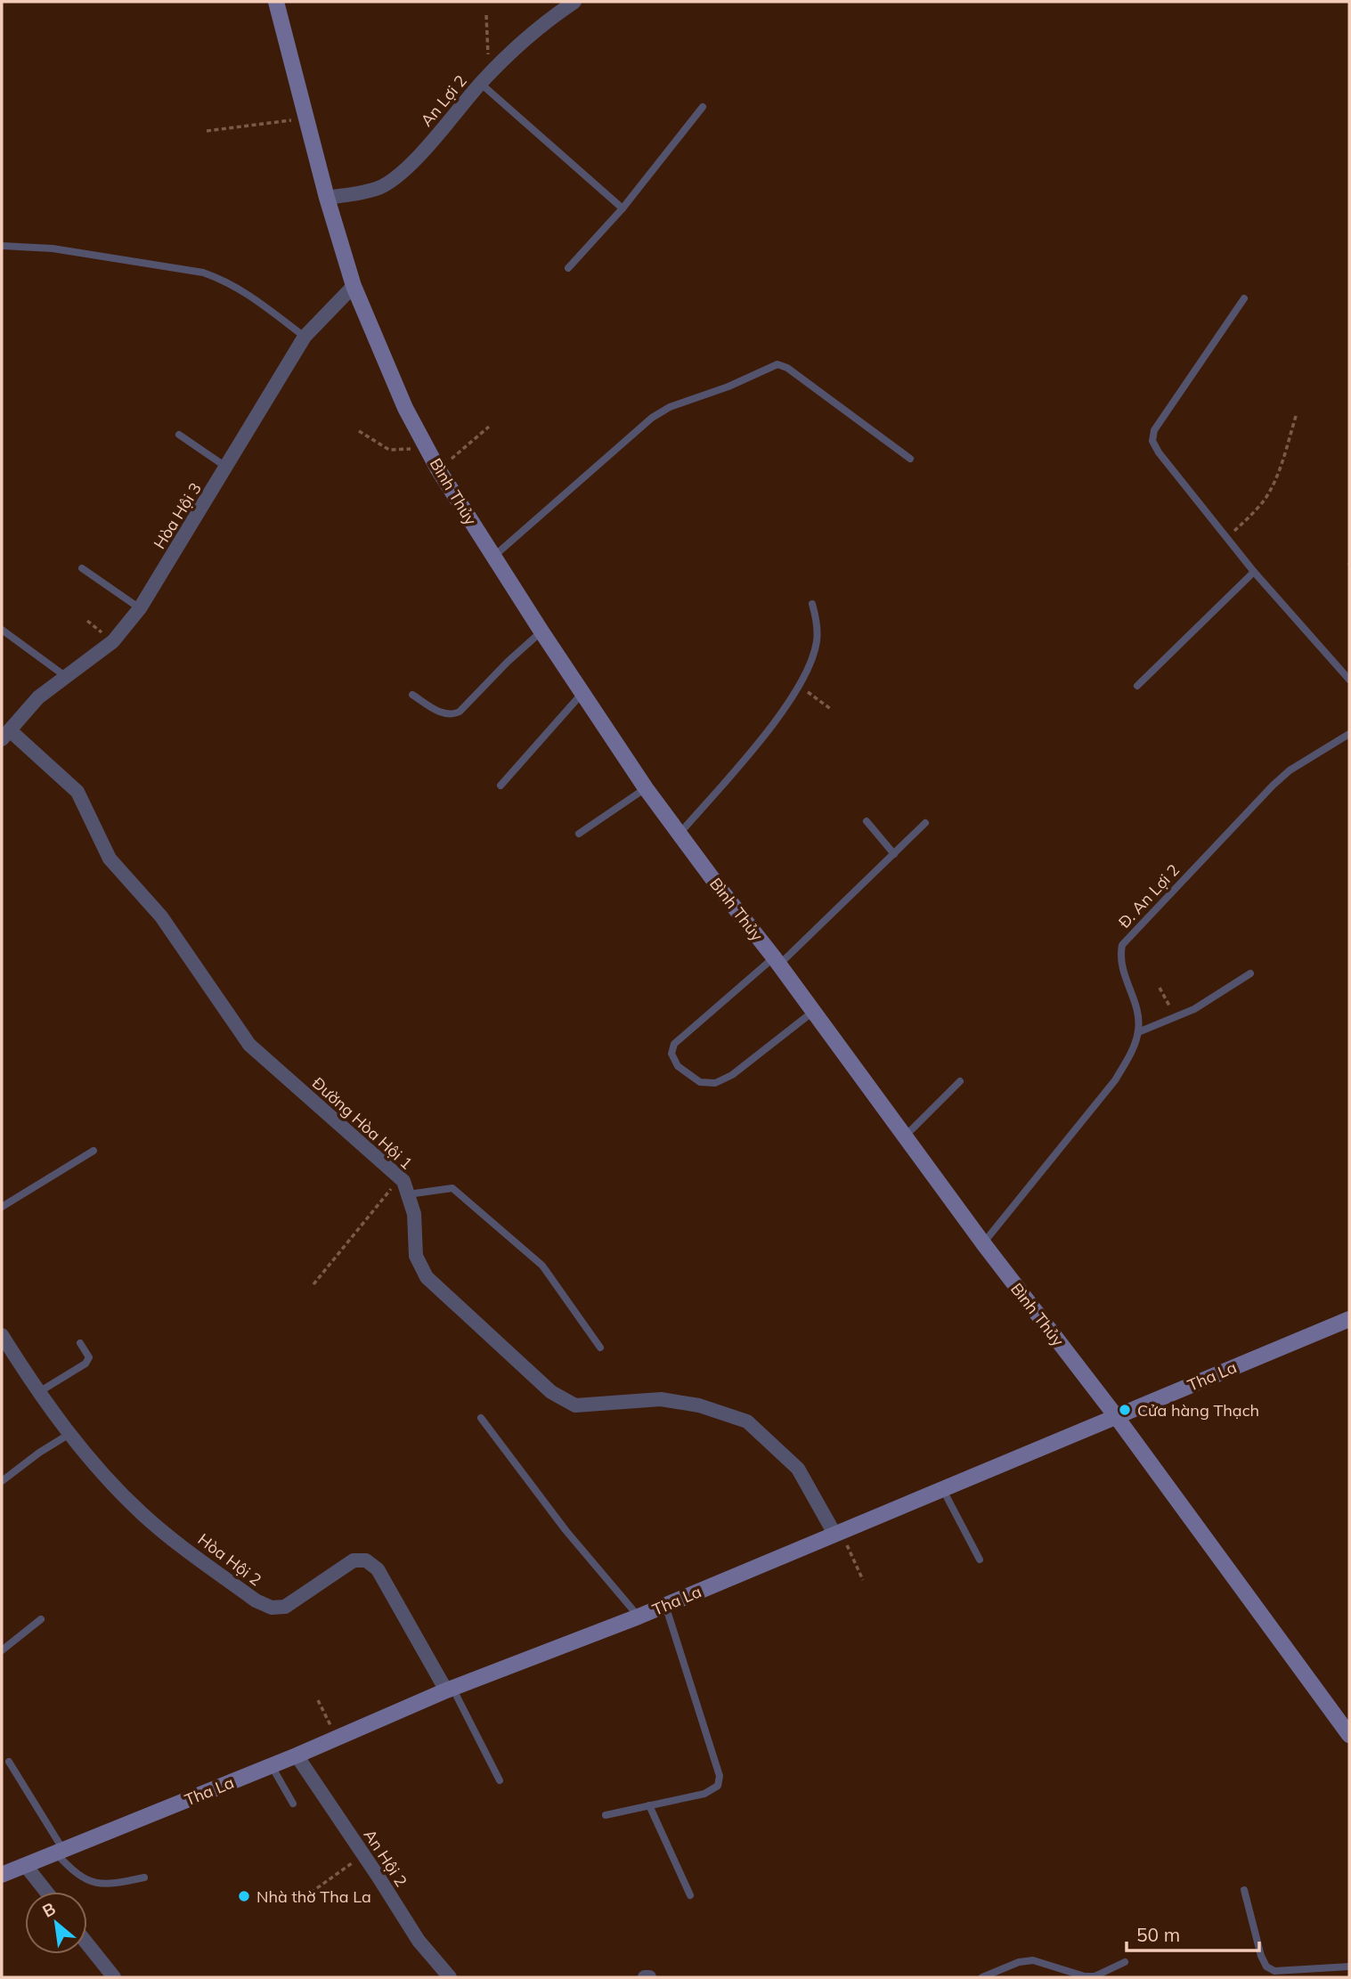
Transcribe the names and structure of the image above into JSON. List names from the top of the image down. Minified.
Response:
{"streets":{"main road":["Bình Thủy","Tha La"],"street":["An Lợi 2","Hòa Hội 3","Đường Hòa Hội 1","Hòa Hội 2","An Hội 2"],"lane":["Đ. An Lợi 2"]},"crossings":[["An Lợi 2","Bình Thủy"],["Bình Thủy","Hòa Hội 3"],["Bình Thủy","Tha La"],["Hòa Hội 3","Đường Hòa Hội 1"],["Đường Hòa Hội 1","Tha La"],["Tha La","Hòa Hội 2"],["Tha La","An Hội 2"]],"places":["Cửa hàng Thạch","Nhà thờ Tha La"],"scale_bar":"50 m","north":"top left"}
